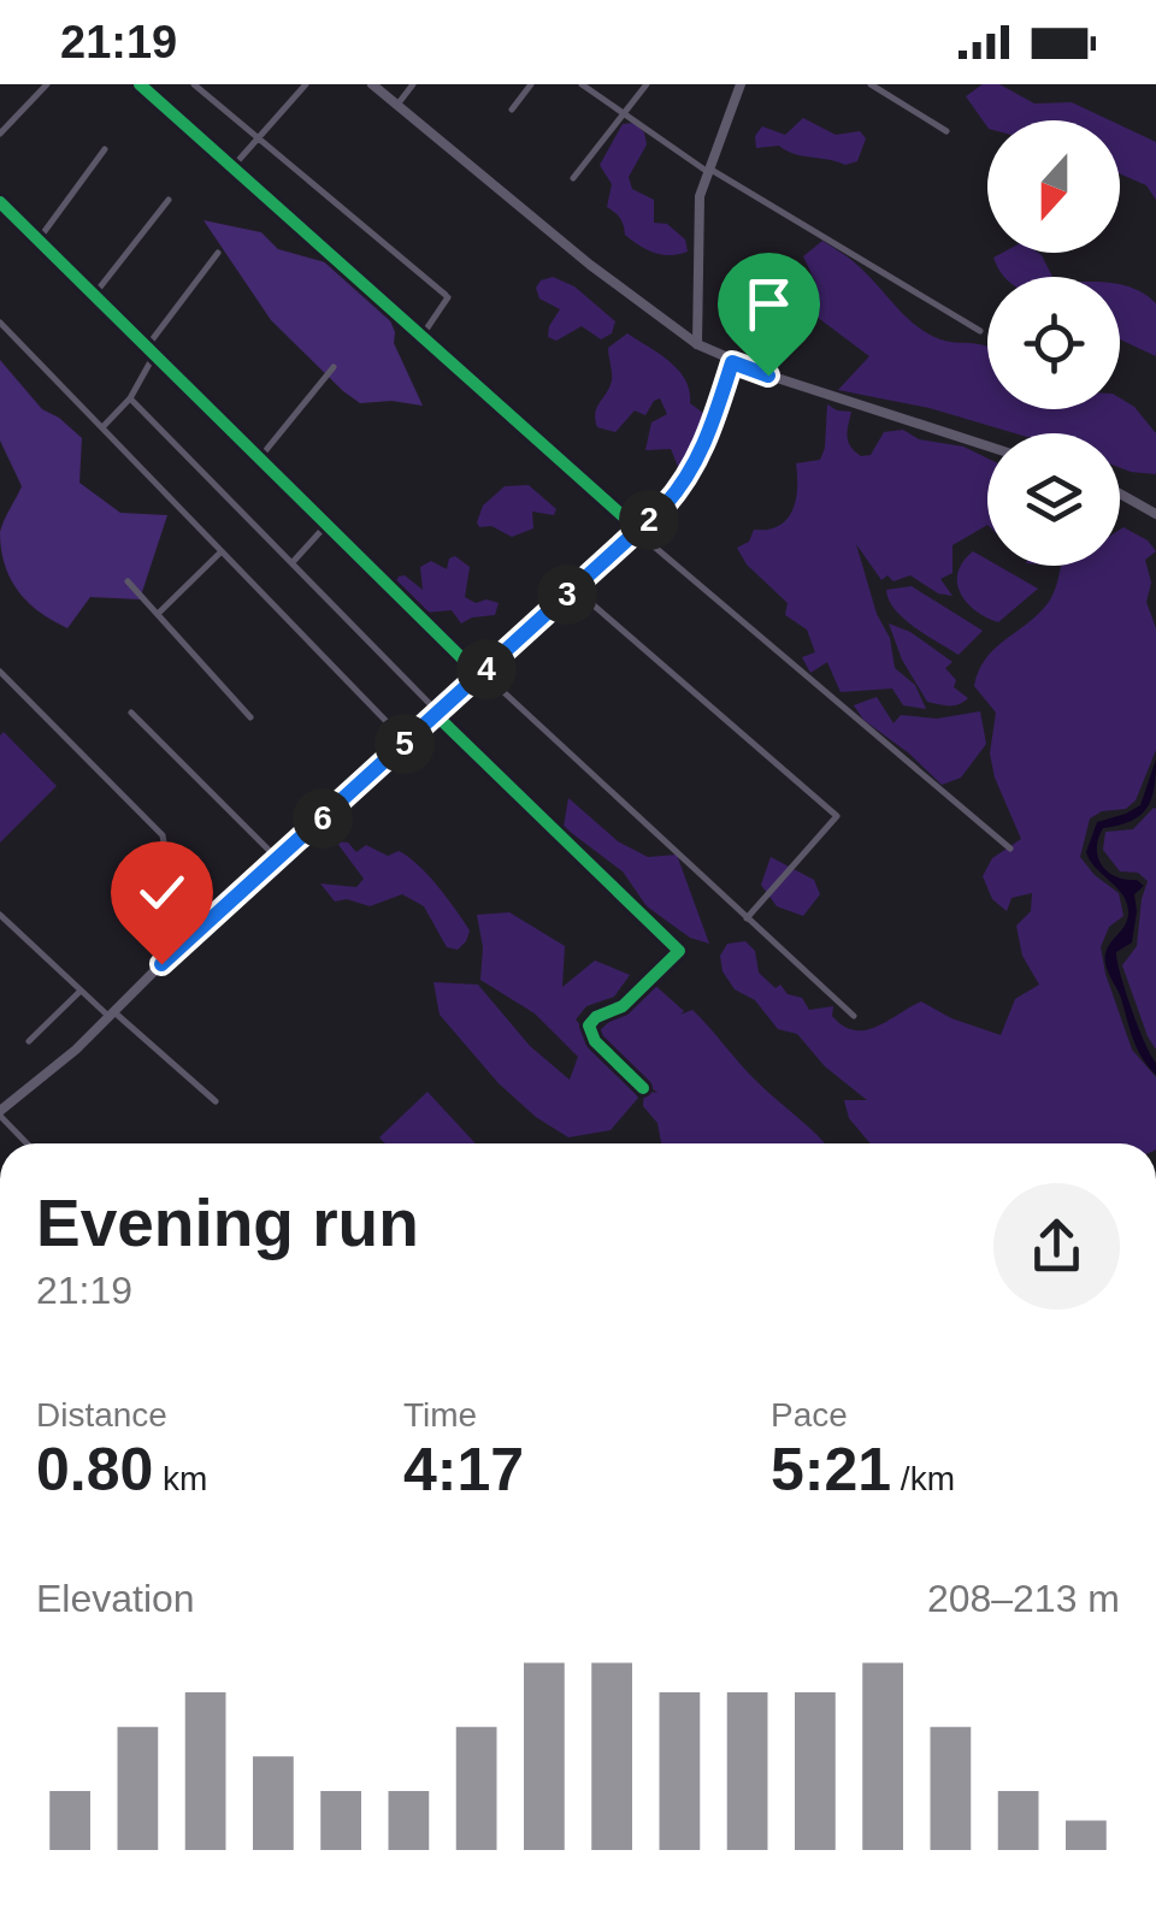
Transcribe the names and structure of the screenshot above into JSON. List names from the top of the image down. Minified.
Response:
{"north":"bottom","page":{"status":"21:19","pins":["2","3","4","5","6"],"heading":["Evening run","21:19"],"stats":[["Distance","0.80 km"],["Time","4:17"],["Pace","5:21 /km"]],"chart":["Elevation","208–213 m"]}}
